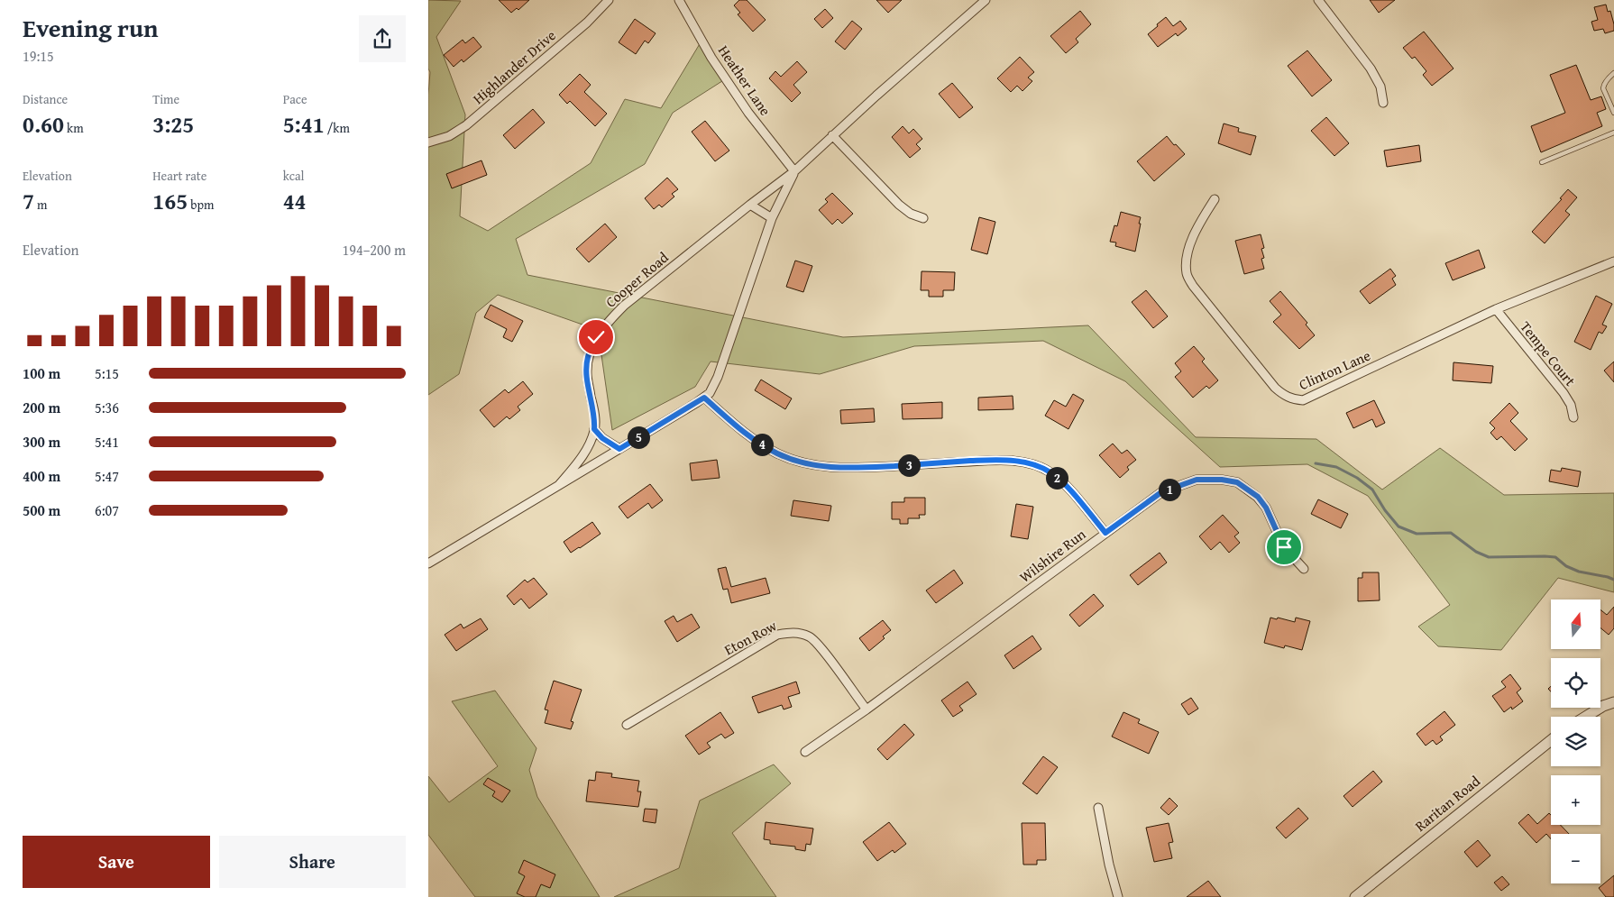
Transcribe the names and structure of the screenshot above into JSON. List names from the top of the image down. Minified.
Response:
{"streets":{"street":["Highlander Drive","Heather Lane","Cooper Road","Tempe Court","Clinton Lane","Wilshire Run","Eton Row","Raritan Road"]},"crossings":[["Heather Lane","Cooper Road"],["Tempe Court","Clinton Lane"],["Wilshire Run","Eton Row"]],"north":"top","page":{"heading":["Evening run","19:15"],"stats":[["Distance","0.60 km"],["Time","3:25"],["Pace","5:41 /km"],["Elevation","7 m"],["Heart rate","165 bpm"],["kcal","44"]],"chart":["Elevation","194–200 m"],"list":[{"name":"100 m","note":"5:15"},{"name":"200 m","note":"5:36"},{"name":"300 m","note":"5:41"},{"name":"400 m","note":"5:47"},{"name":"500 m","note":"6:07"}],"pins":["5","4","3","2","1"],"map_buttons":["+","−"],"buttons":["Save","Share"]}}
